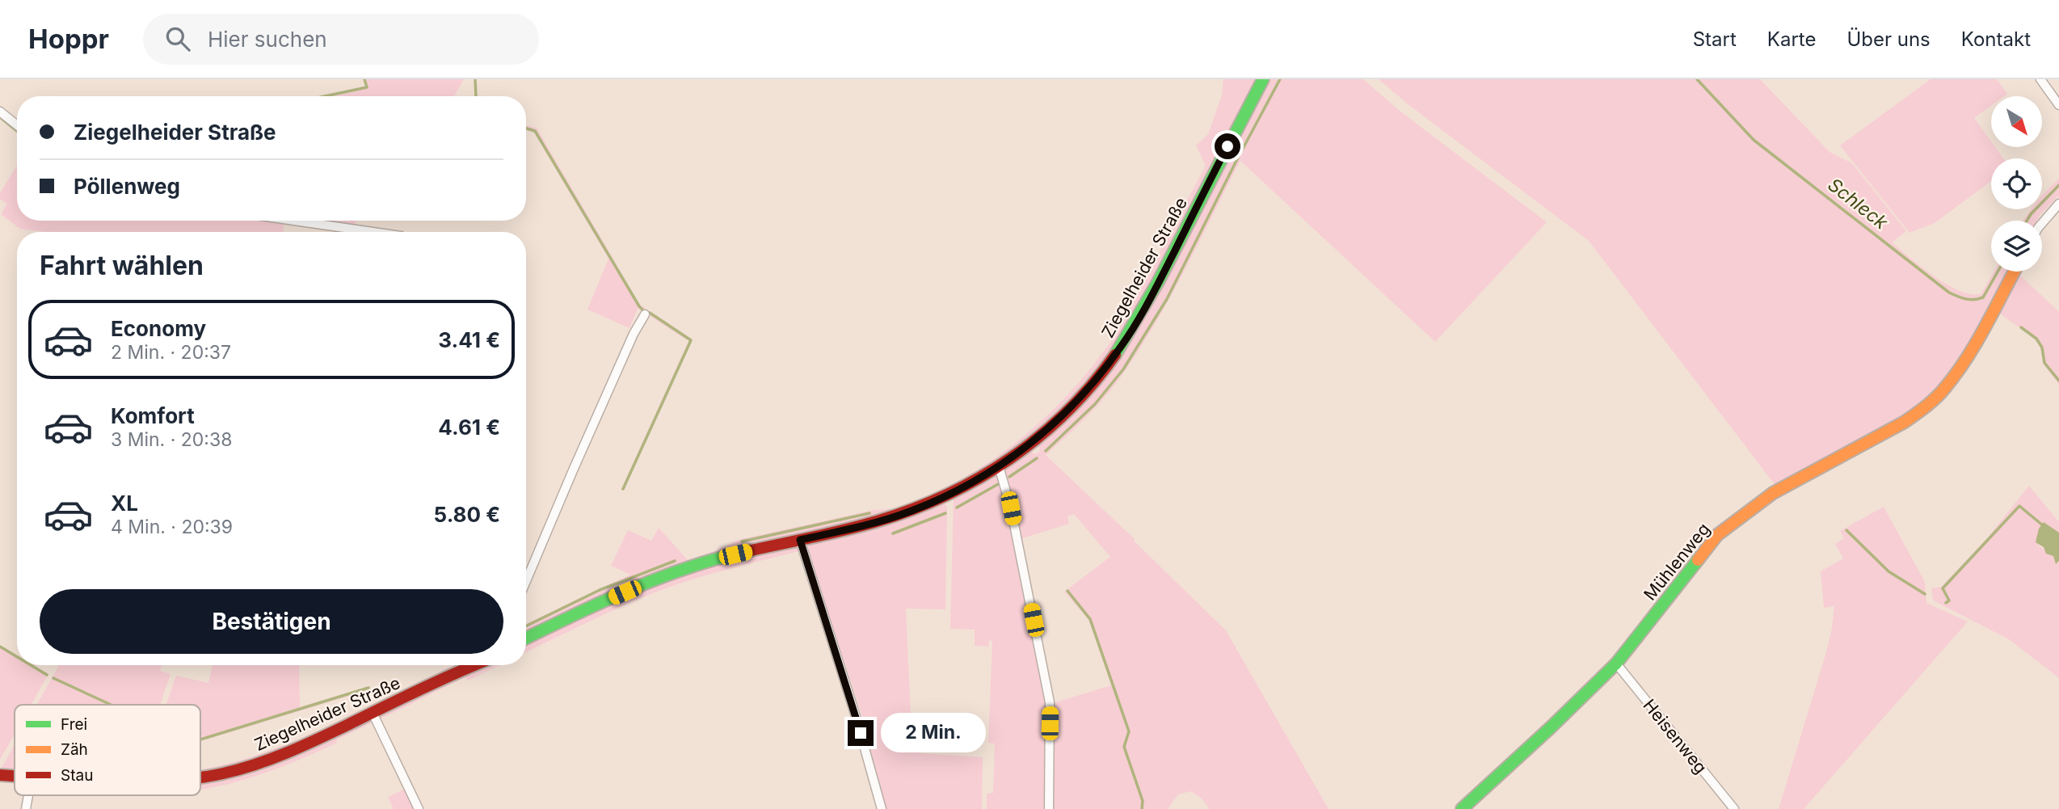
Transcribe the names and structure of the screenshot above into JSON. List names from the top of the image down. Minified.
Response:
{"streets":{"street":["Ziegelheider Straße","Mühlenweg","Heisenweg"]},"crossings":[["Mühlenweg","Heisenweg"]],"water":["Schleck"],"legend":["Frei","Zäh","Stau"],"north":"bottom right","page":{"header":"Hoppr","search":"Hier suchen","nav":["Start","Karte","Über uns","Kontakt"],"banner":["Ziegelheider Straße","Pöllenweg"],"heading":"Fahrt wählen","list":[{"name":"Economy","note":"2 Min. · 20:37","value":"3.41 €"},{"name":"Komfort","note":"3 Min. · 20:38","value":"4.61 €"},{"name":"XL","note":"4 Min. · 20:39","value":"5.80 €"}],"buttons":"Bestätigen","bubble":"2 Min."}}
